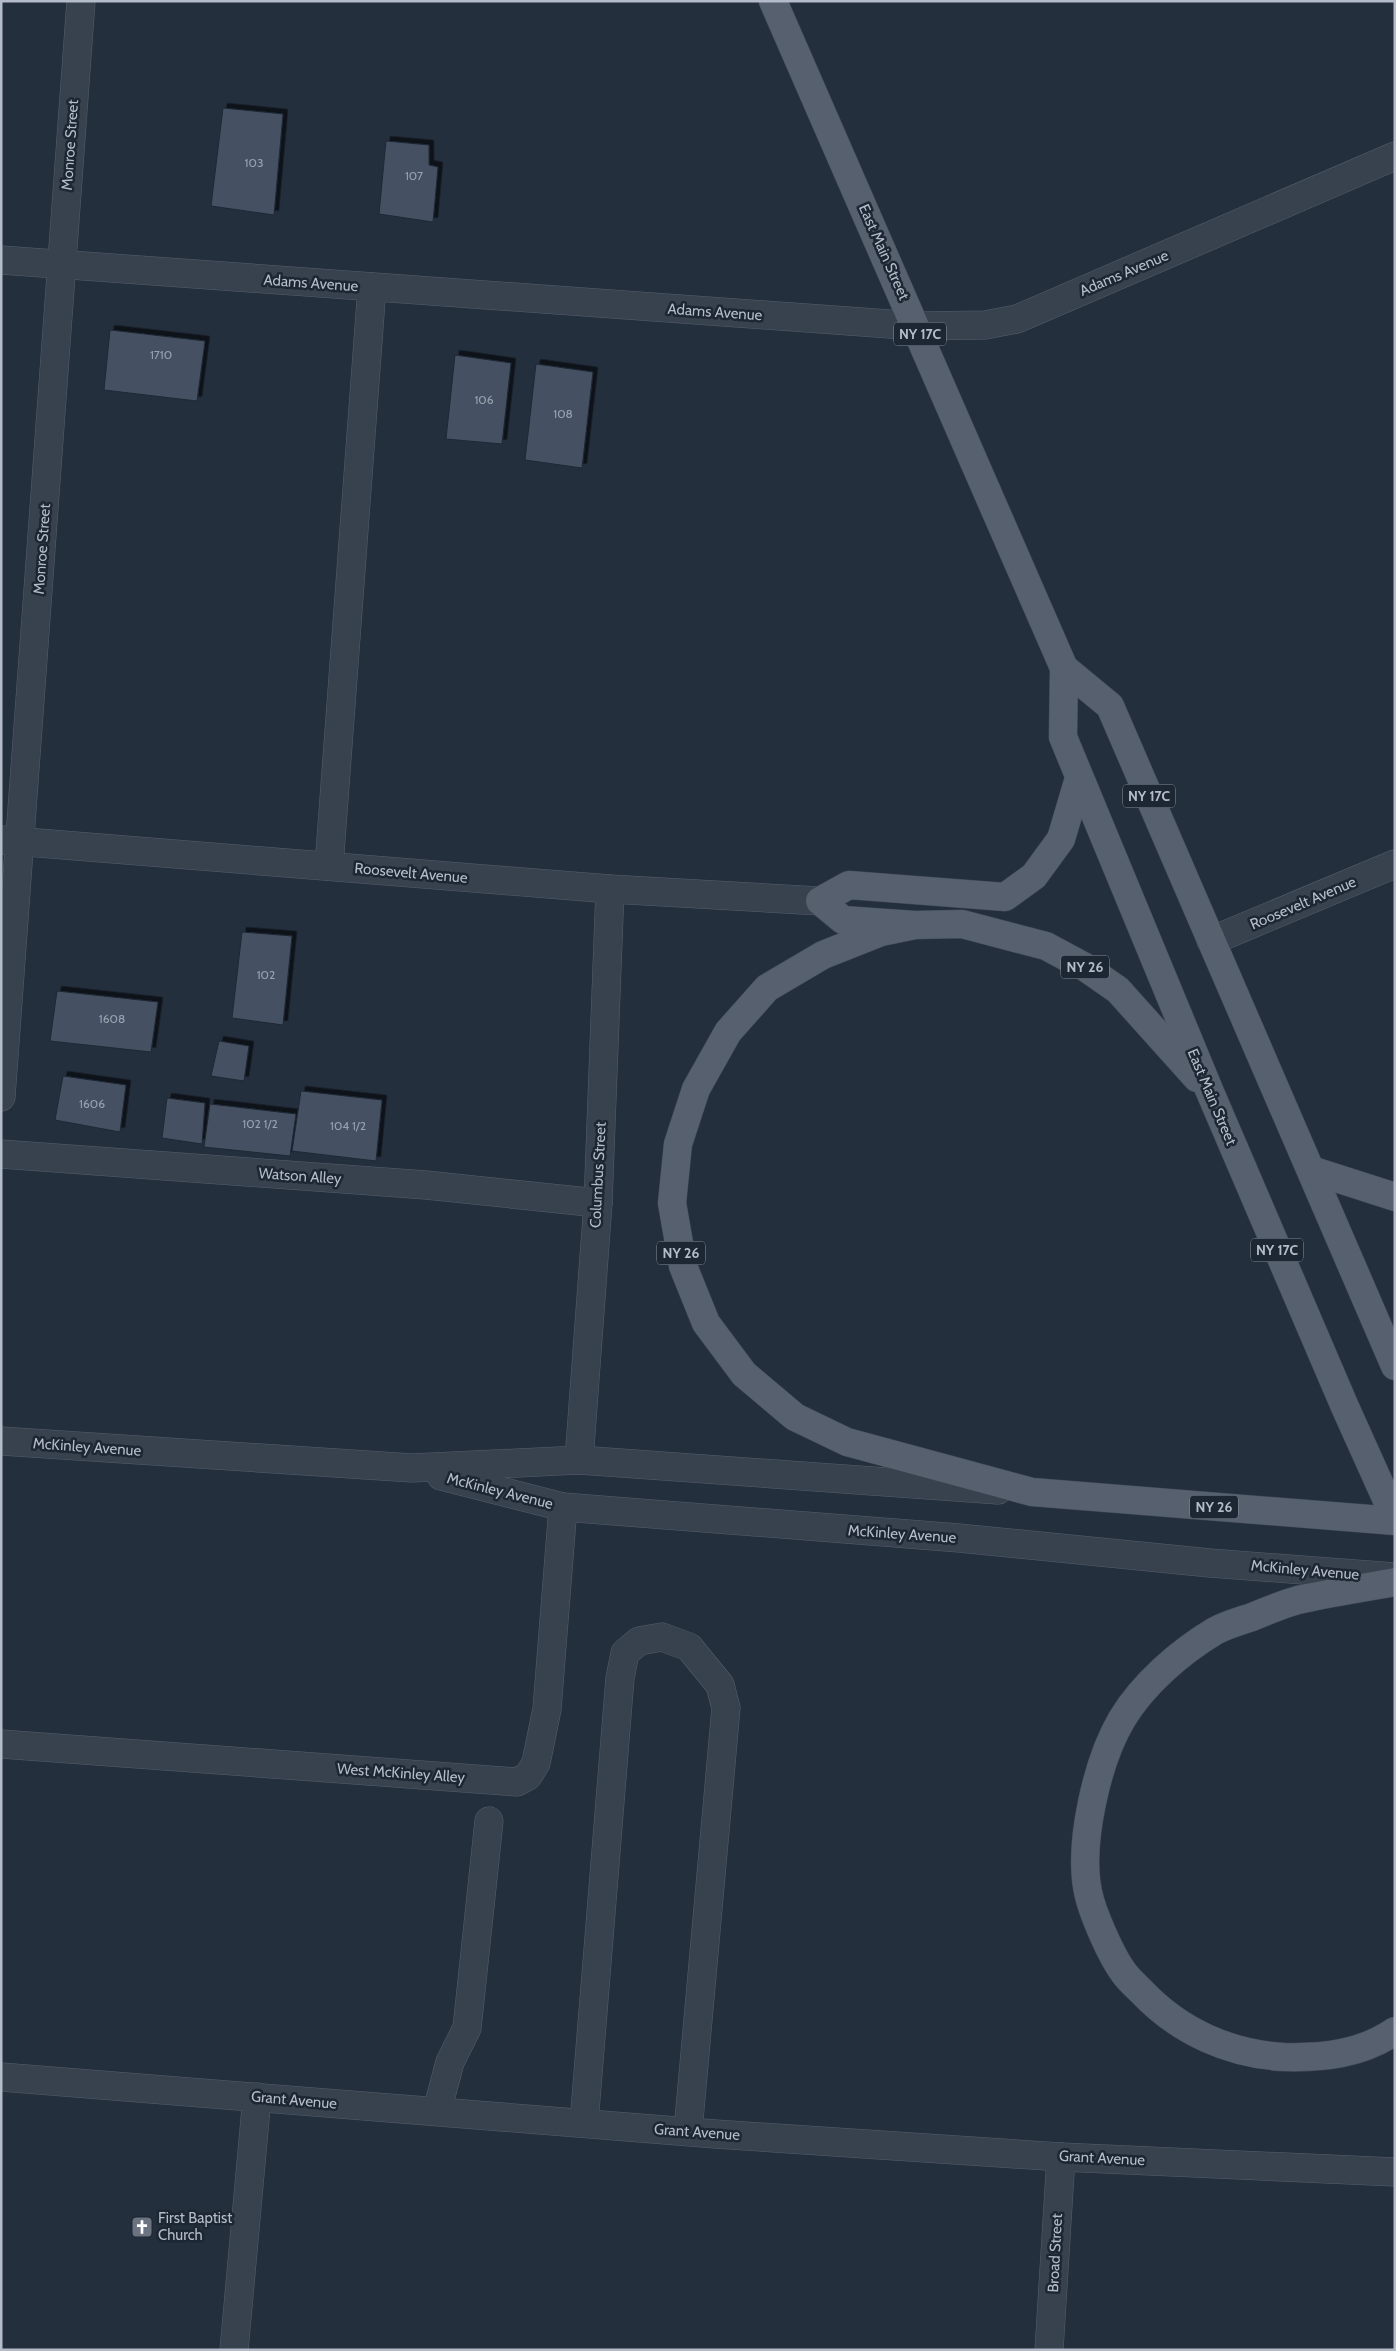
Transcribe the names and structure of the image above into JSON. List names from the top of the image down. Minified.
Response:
{"streets":{"main road":["East Main Street","NY 17C","NY 26"],"street":["Monroe Street","Adams Avenue","Roosevelt Avenue","Columbus Street","Watson Alley","McKinley Avenue","West McKinley Alley","Grant Avenue","Broad Street"]},"crossings":[["Monroe Street","Adams Avenue"],["Monroe Street","Roosevelt Avenue"],["East Main Street","Adams Avenue"],["East Main Street","Roosevelt Avenue"],["East Main Street","NY 26"],["Roosevelt Avenue","Columbus Street"],["NY 26","McKinley Avenue"],["Columbus Street","Watson Alley"],["Columbus Street","McKinley Avenue"],["McKinley Avenue","West McKinley Alley"],["Grant Avenue","Broad Street"]],"places":{"church":["First Baptist Church"]},"house_numbers":["103","107","1710","106","108","102","1608","1606","102 1/2","104 1/2"]}
